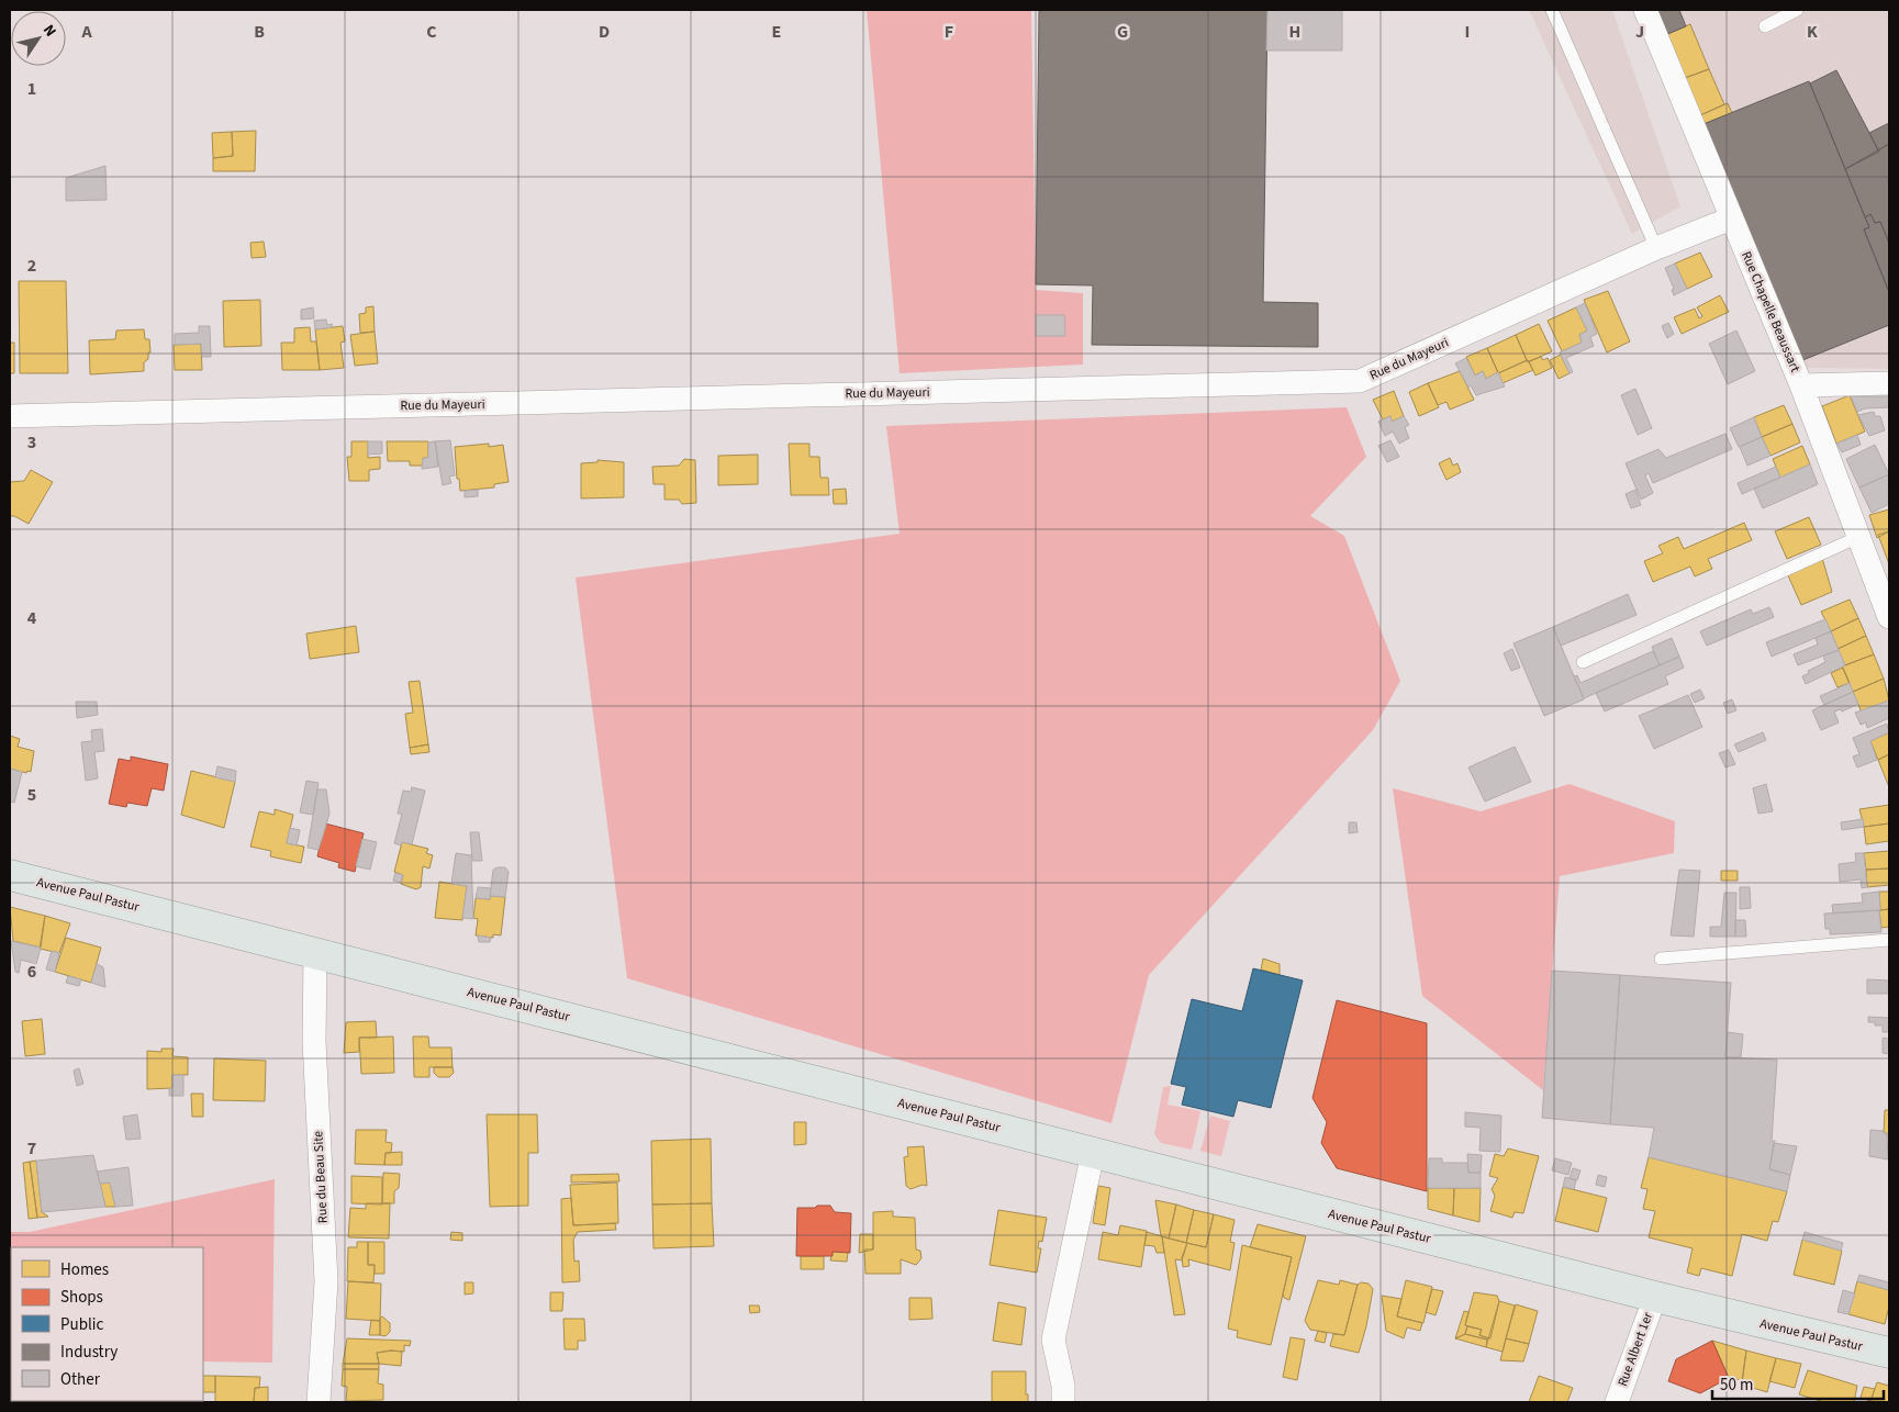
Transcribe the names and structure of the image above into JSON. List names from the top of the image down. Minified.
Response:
{"streets":{"main road":["Avenue Paul Pastur"],"street":["Rue Chapelle Beaussart","Rue du Mayeuri","Rue du Beau Site","Rue Albert 1er"]},"crossings":[["Rue Chapelle Beaussart","Rue du Mayeuri"],["Avenue Paul Pastur","Rue du Beau Site"],["Avenue Paul Pastur","Rue Albert 1er"]],"legend":["Homes","Shops","Public","Industry","Other"],"scale_bar":"50 m","north":"top right","grid":{"columns":["A","B","C","D","E","F","G","H","I","J","K"],"rows":["1","2","3","4","5","6","7"]}}
